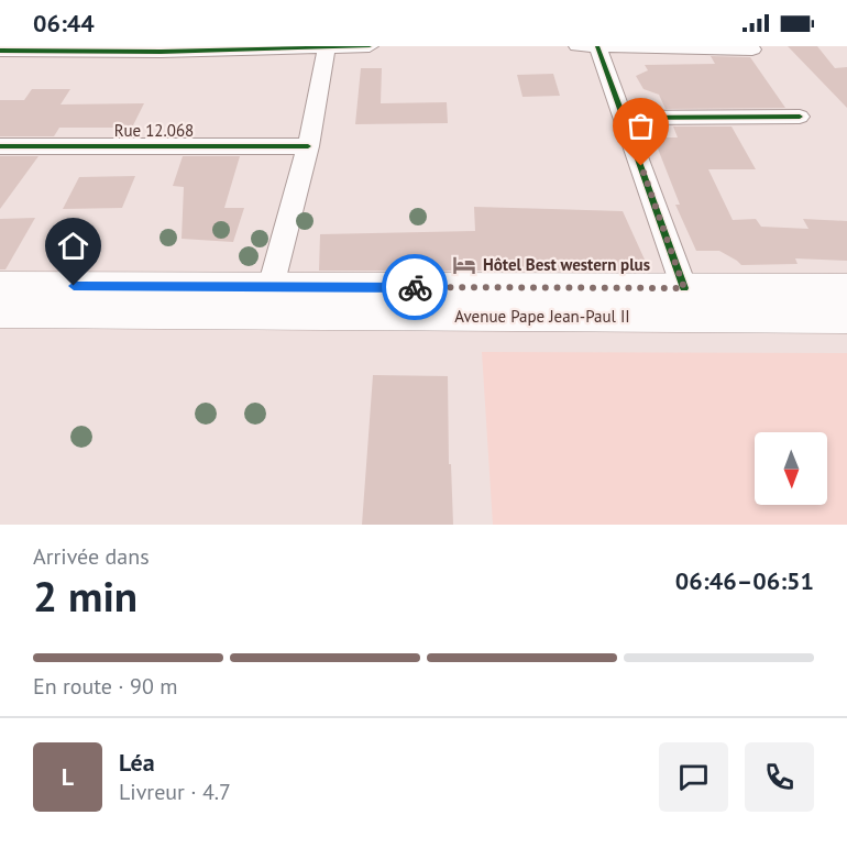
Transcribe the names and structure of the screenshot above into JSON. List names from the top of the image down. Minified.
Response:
{"streets":{"main road":["Avenue Pape Jean-Paul II"],"street":["Rue 12.068"]},"places":{"hotel":["Hôtel Best western plus"]},"north":"bottom","page":{"status":"06:44","heading":["2 min","Arrivée dans","06:46–06:51"],"panel":["Léa","Livreur · 4.7"],"bar":"En route · 90 m","round":"L"}}
